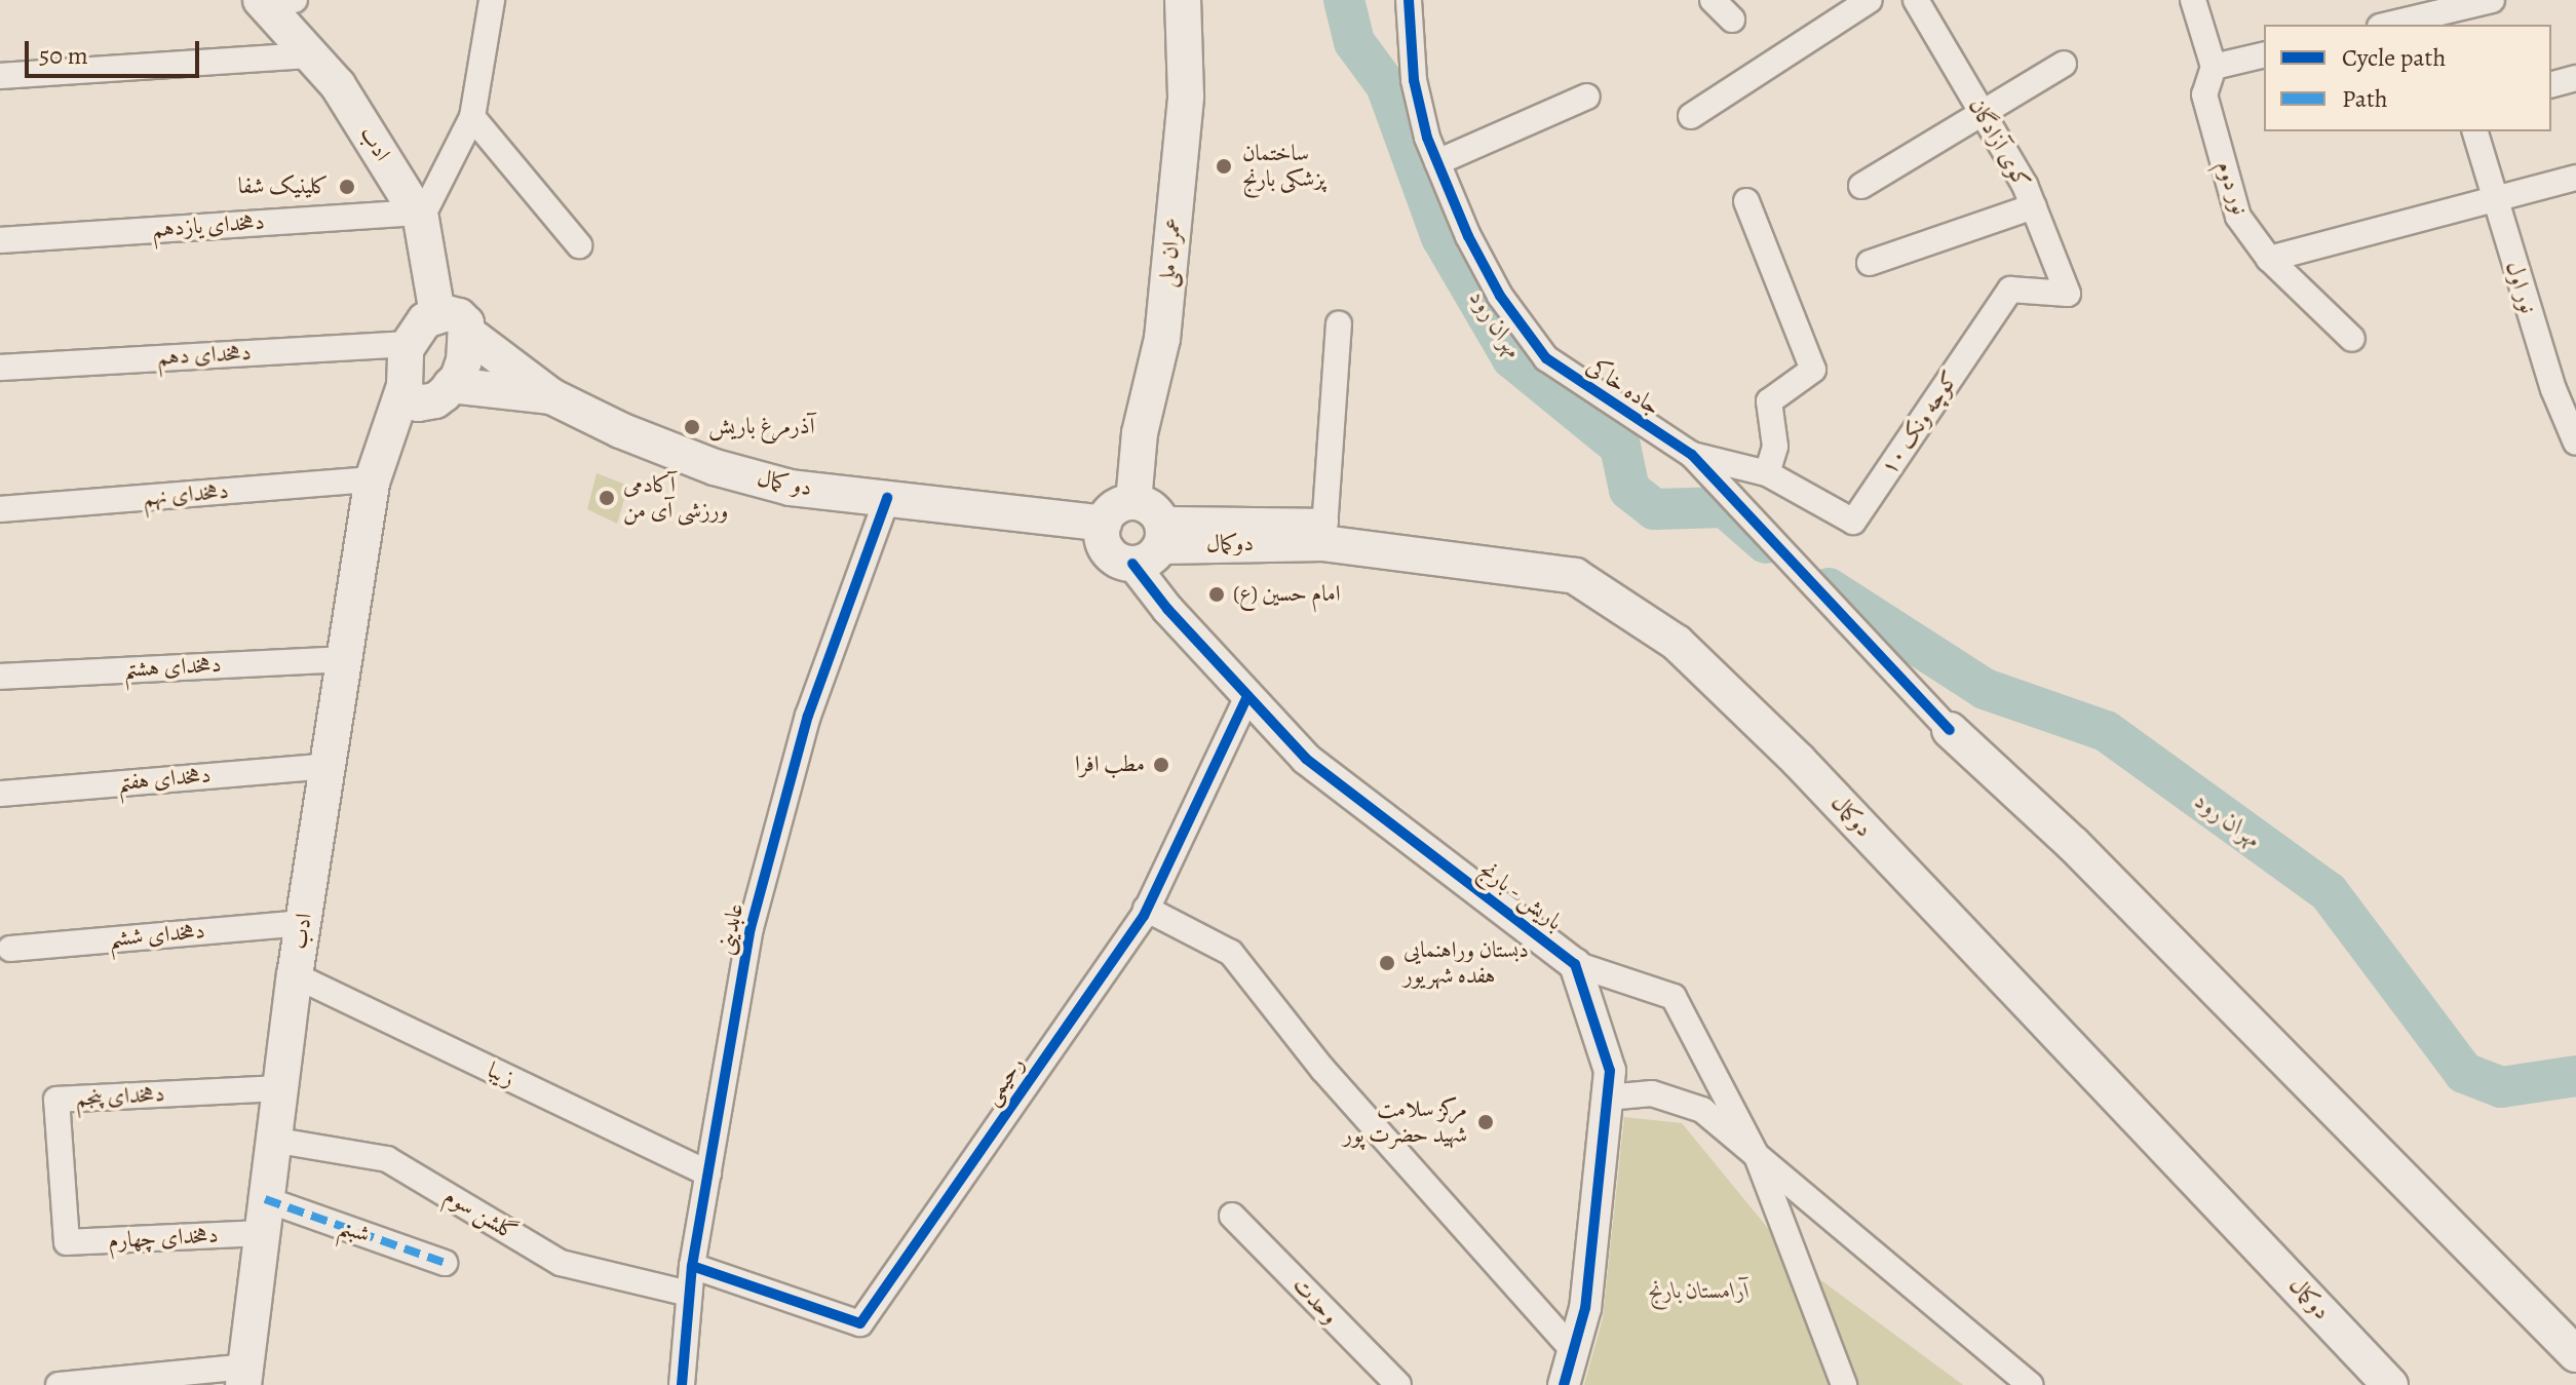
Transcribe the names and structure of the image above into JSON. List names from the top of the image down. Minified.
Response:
{"streets":{"main road":["ادب","عمران ملی","دو کمال","دوکمال"],"street":["کوی آزادگان","نور دوم","دهخدای یازدهم","نور اول","دهخدای دهم","جاده خاکی","کوچه ونک ۱۰","دهخدای نهم","دهخدای هشتم","دهخدای هفتم","باریش - بارنج","عابدینی","دهخدای ششم","زیبا","رحیمی","دهخدای پنجم","گلشن سوم","شبنم","دهخدای چهارم","وحدت"]},"crossings":[["ادب","دهخدای یازدهم"],["ادب","دهخدای دهم"],["ادب","دهخدای نهم"],["ادب","دهخدای هشتم"],["ادب","دهخدای هفتم"],["ادب","دهخدای ششم"],["ادب","زیبا"],["ادب","دهخدای پنجم"],["ادب","گلشن سوم"],["ادب","شبنم"],["ادب","دهخدای چهارم"],["کوی آزادگان","کوچه ونک ۱۰"],["عمران ملی","دوکمال"],["عمران ملی","باریش - بارنج"],["دو کمال","عابدینی"],["دوکمال","باریش - بارنج"],["باریش - بارنج","رحیمی"],["عابدینی","زیبا"],["عابدینی","رحیمی"],["عابدینی","گلشن سوم"],["دهخدای پنجم","دهخدای چهارم"],["شبنم","دهخدای چهارم"]],"water":["مهران رود"],"parks":["آرامستان بارنج"],"places":["ساختمان پزشکی بارنج","کلینیک شفا","آذرمرغ باریش","آکادمی ورزشی آی من","امام حسین (ع)","مطب افرا","دبستان وراهنمایی هفده شهریور","مرکز سلامت شهید حضرت پور"],"legend":["Cycle path","Path"],"scale_bar":"50 m"}
